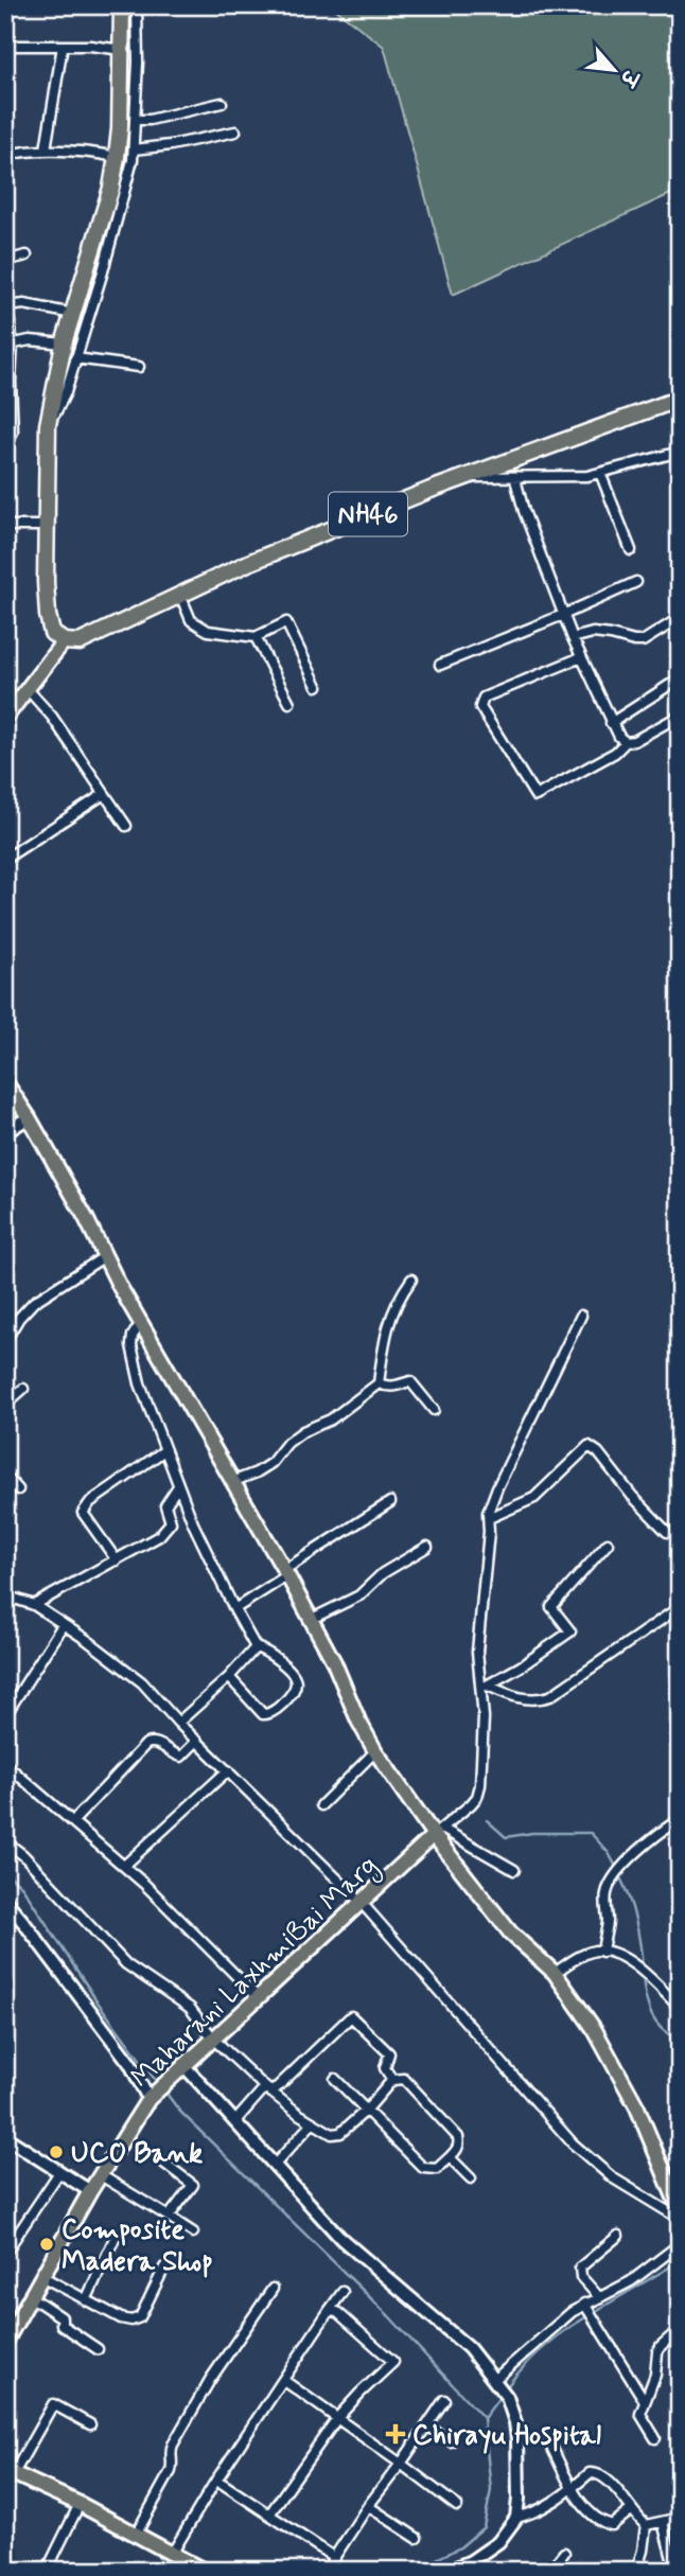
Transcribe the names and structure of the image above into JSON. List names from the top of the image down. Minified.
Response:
{"streets":{"highway":["NH46"],"main road":["Maharani LaxhmiBai Marg"]},"places":{"other":["UCO Bank","Composite Madera Shop"],"health":["Chirayu Hospital"]},"north":"bottom right"}
